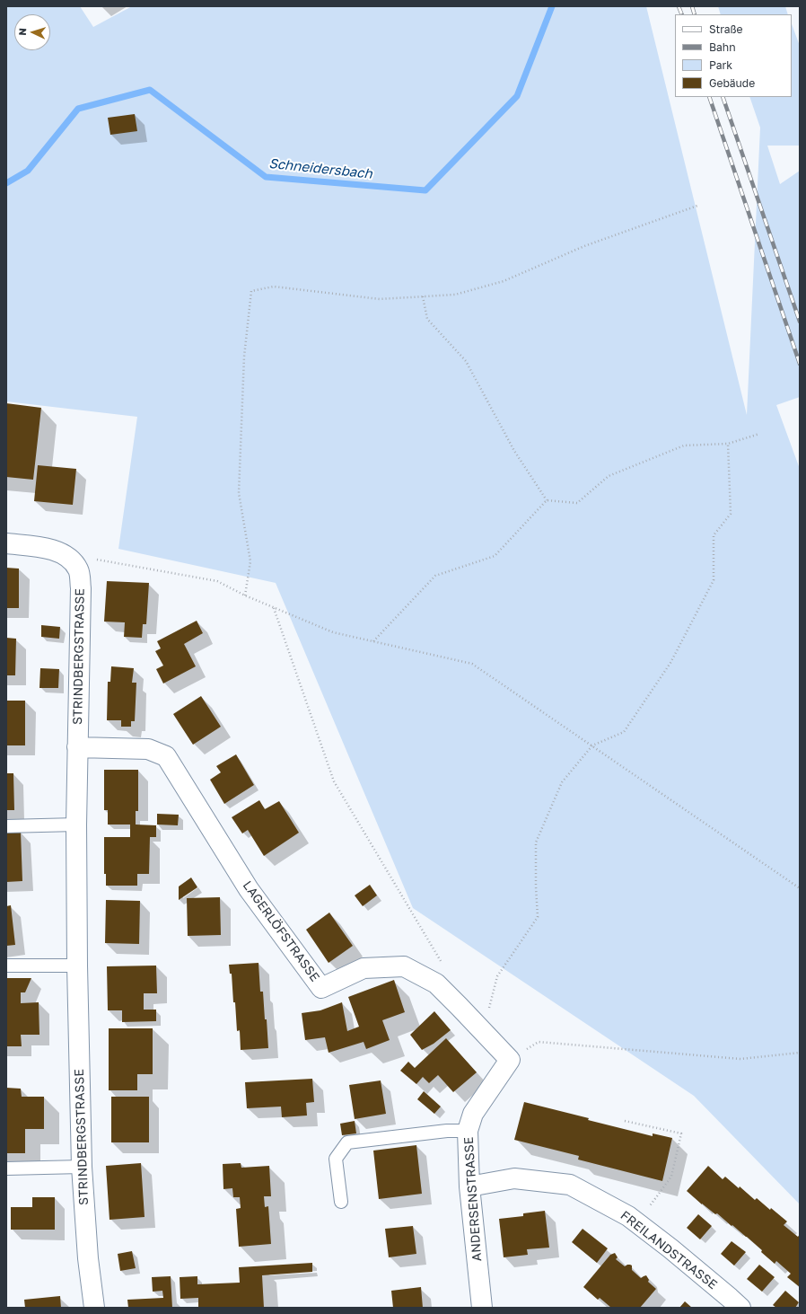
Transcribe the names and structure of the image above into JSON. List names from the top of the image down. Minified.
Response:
{"streets":{"street":["STRINDBERGSTRASSE","LAGERLÖFSTRASSE","ANDERSENSTRASSE","FREILANDSTRASSE"]},"crossings":[["STRINDBERGSTRASSE","LAGERLÖFSTRASSE"],["LAGERLÖFSTRASSE","ANDERSENSTRASSE"],["ANDERSENSTRASSE","FREILANDSTRASSE"]],"water":["Schneidersbach"],"legend":["Straße","Bahn","Park","Gebäude"],"north":"left"}
